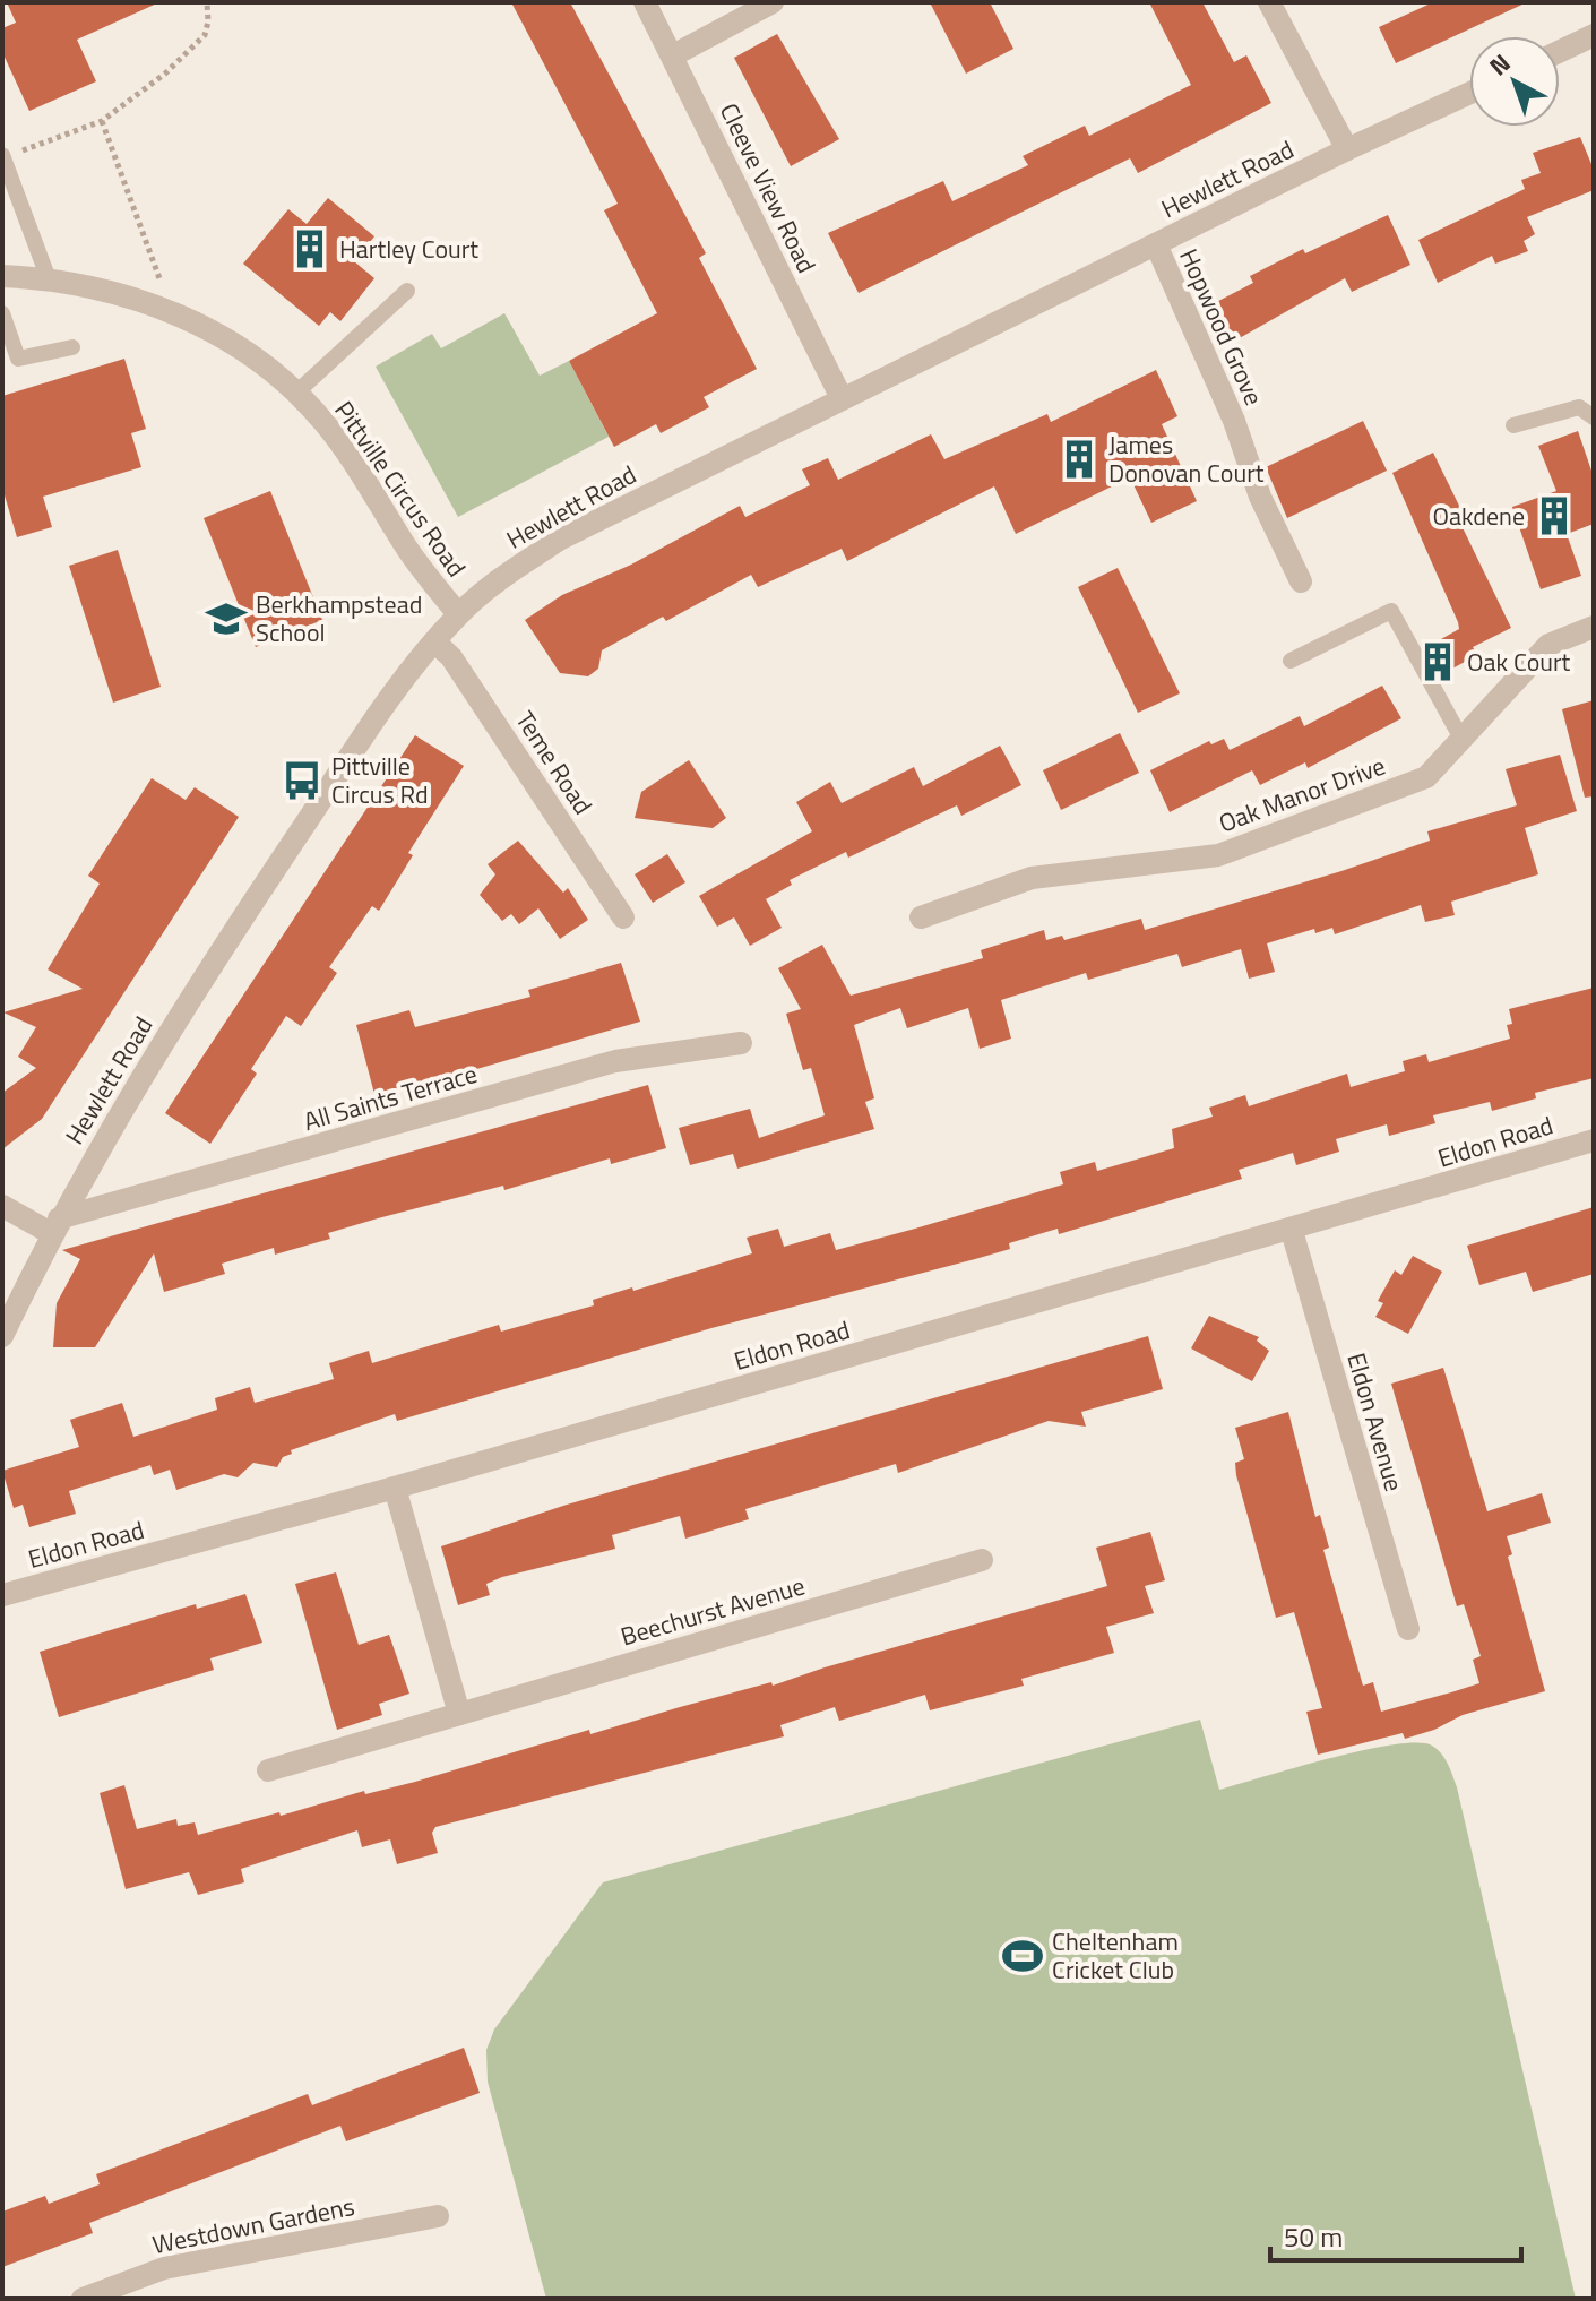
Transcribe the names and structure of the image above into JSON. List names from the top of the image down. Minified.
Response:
{"streets":{"street":["Hewlett Road","Cleeve View Road","Hopwood Grove","Pittville Circus Road","Teme Road","Oak Manor Drive","All Saints Terrace","Eldon Road","Eldon Avenue","Beechurst Avenue","Westdown Gardens"]},"crossings":[["Hewlett Road","Cleeve View Road"],["Hewlett Road","Hopwood Grove"],["Hewlett Road","Pittville Circus Road"],["Hewlett Road","Teme Road"],["Hewlett Road","All Saints Terrace"],["Eldon Road","Eldon Avenue"]],"places":{"building":["Hartley Court","James Donovan Court","Oakdene","Oak Court"],"school or university":["Berkhampstead School"],"bus stop":["Pittville Circus Rd"],"sports":["Cheltenham Cricket Club"]},"scale_bar":"50 m","north":"top left"}
